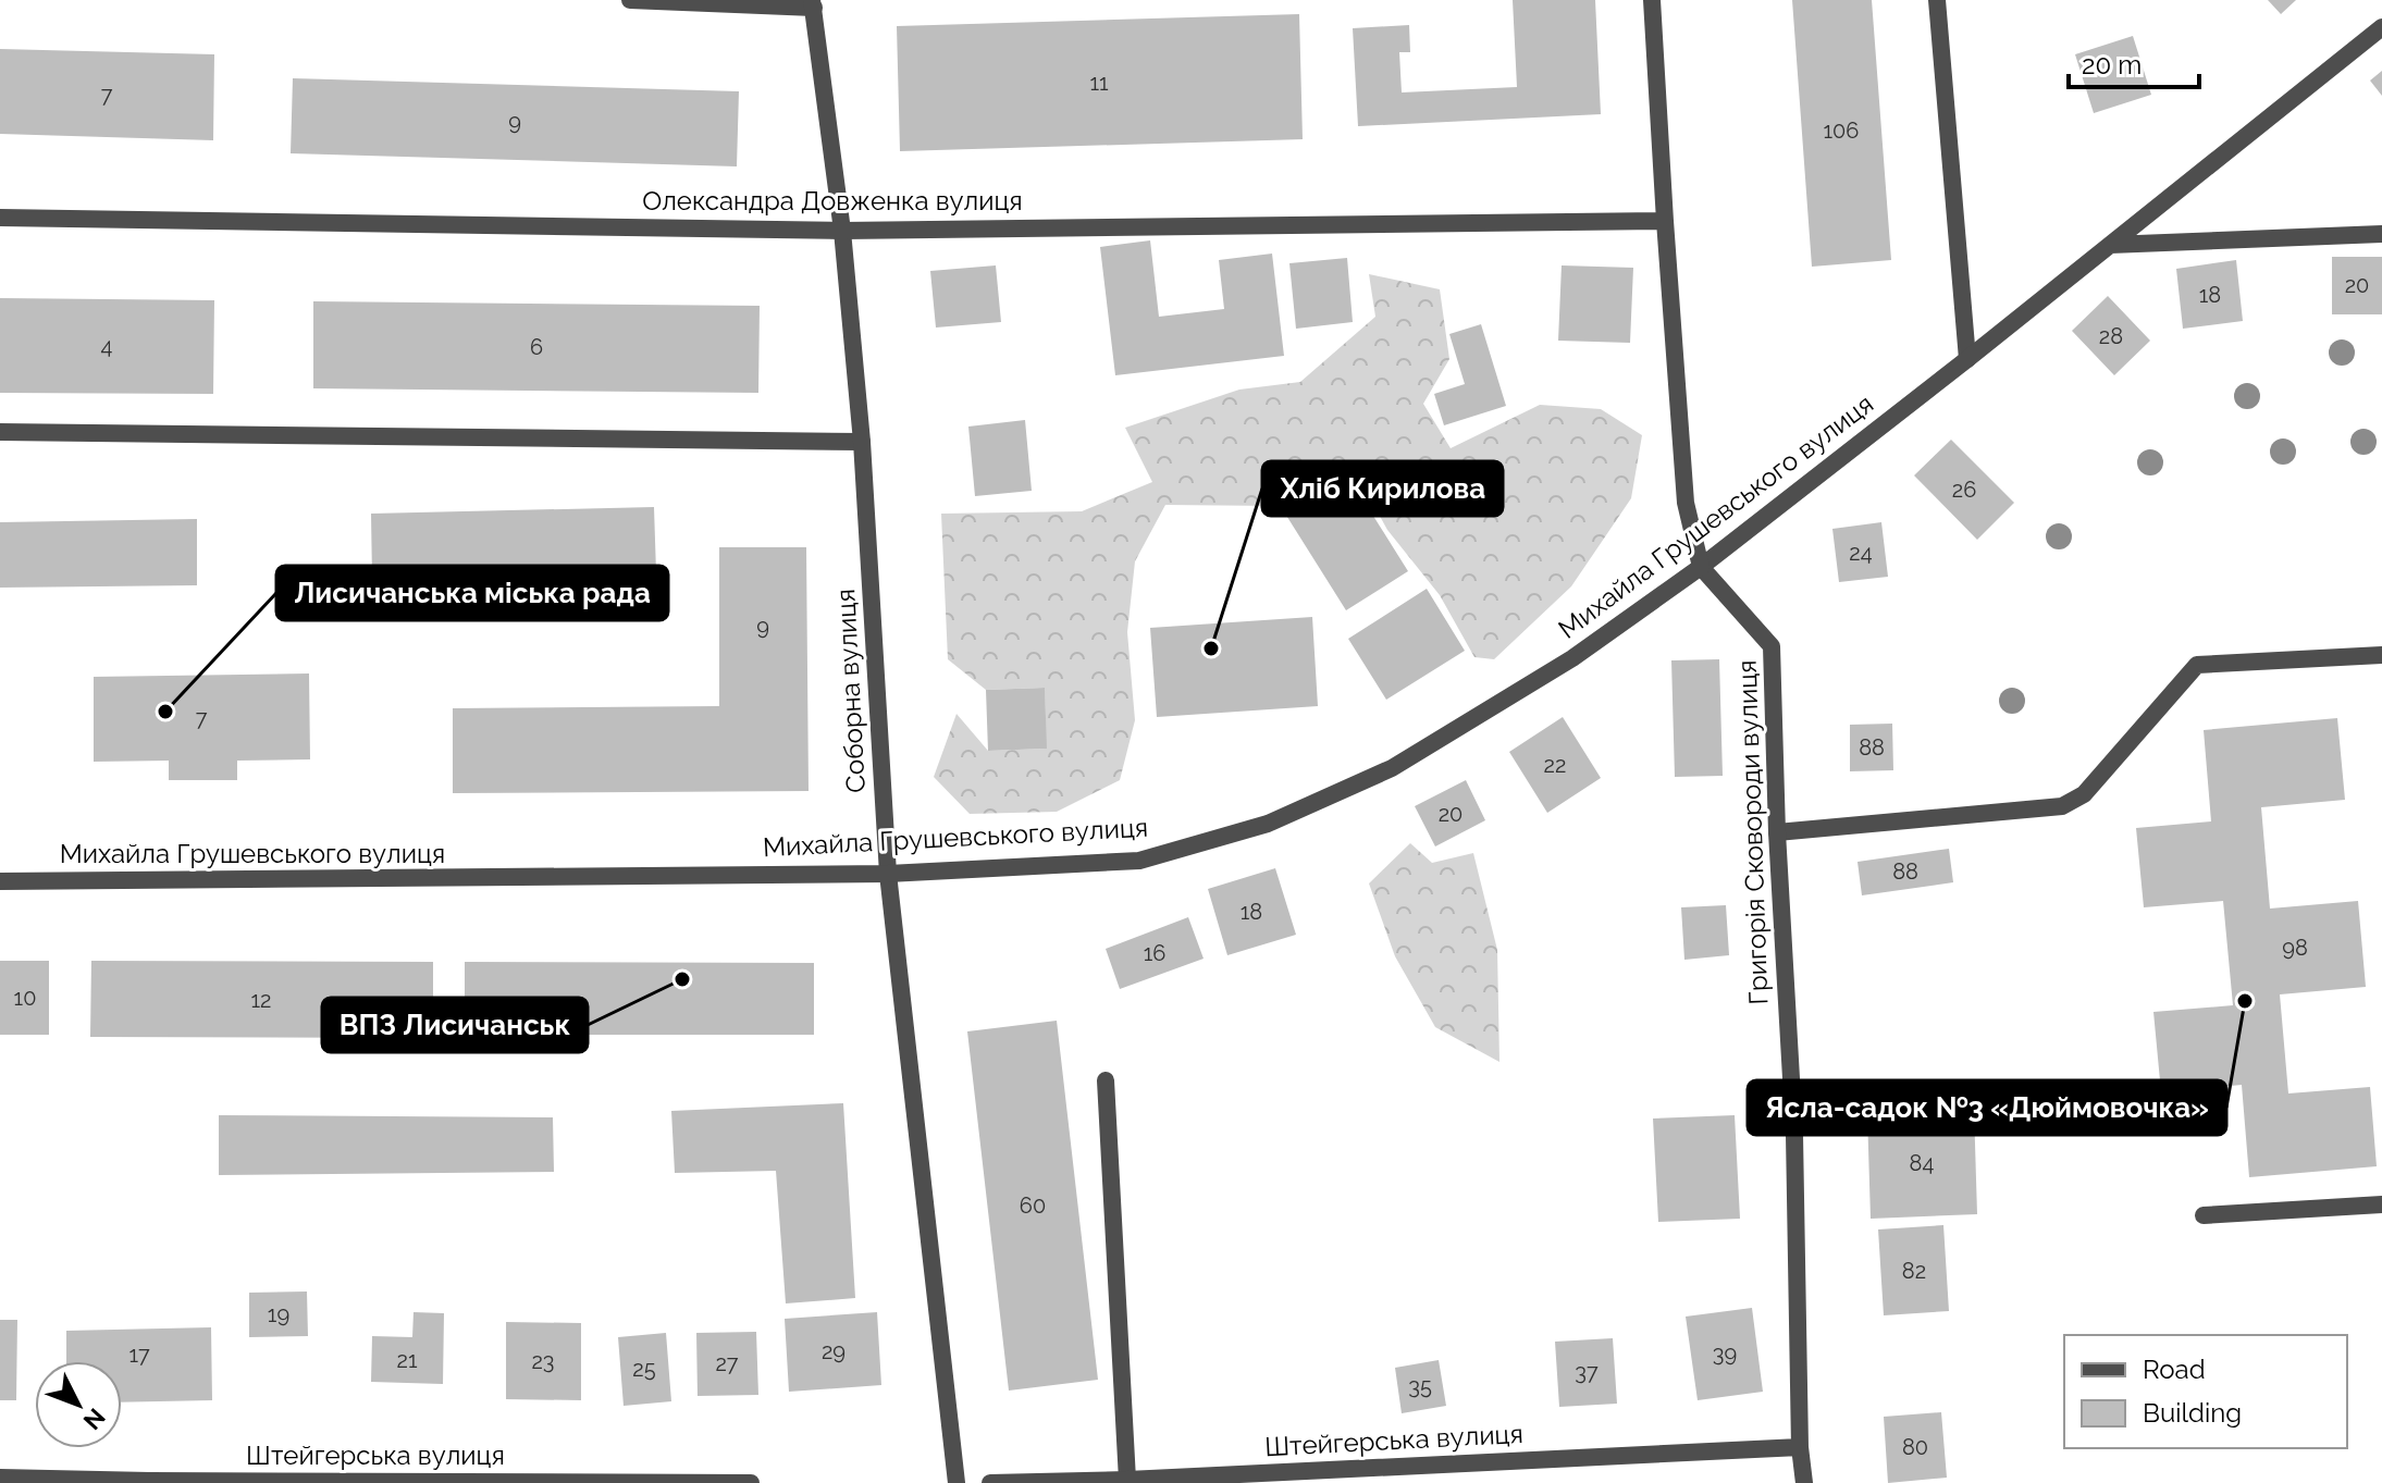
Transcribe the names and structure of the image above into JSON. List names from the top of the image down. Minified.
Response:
{"streets":{"street":["Олександра Довженка вулиця","Михайла Грушевського вулиця","Соборна вулиця","Григорія Сковороди вулиця","Штейгерська вулиця"]},"crossings":[["Олександра Довженка вулиця","Соборна вулиця"],["Олександра Довженка вулиця","Григорія Сковороди вулиця"],["Михайла Грушевського вулиця","Соборна вулиця"],["Михайла Грушевського вулиця","Григорія Сковороди вулиця"],["Григорія Сковороди вулиця","Штейгерська вулиця"]],"places":["Хліб Кирилова","Лисичанська міська рада","ВПЗ Лисичанськ","Ясла-садок №3 «Дюймовочка»"],"house_numbers":["11","7","9","106","20","18","28","4","6","26","24","9","7","88","22","20","88","18","98","16","10","12","84","60","82","19","29","39","17","21","23","27","25","37","35","80"],"legend":["Road","Building"],"scale_bar":"20 m","north":"bottom right"}
